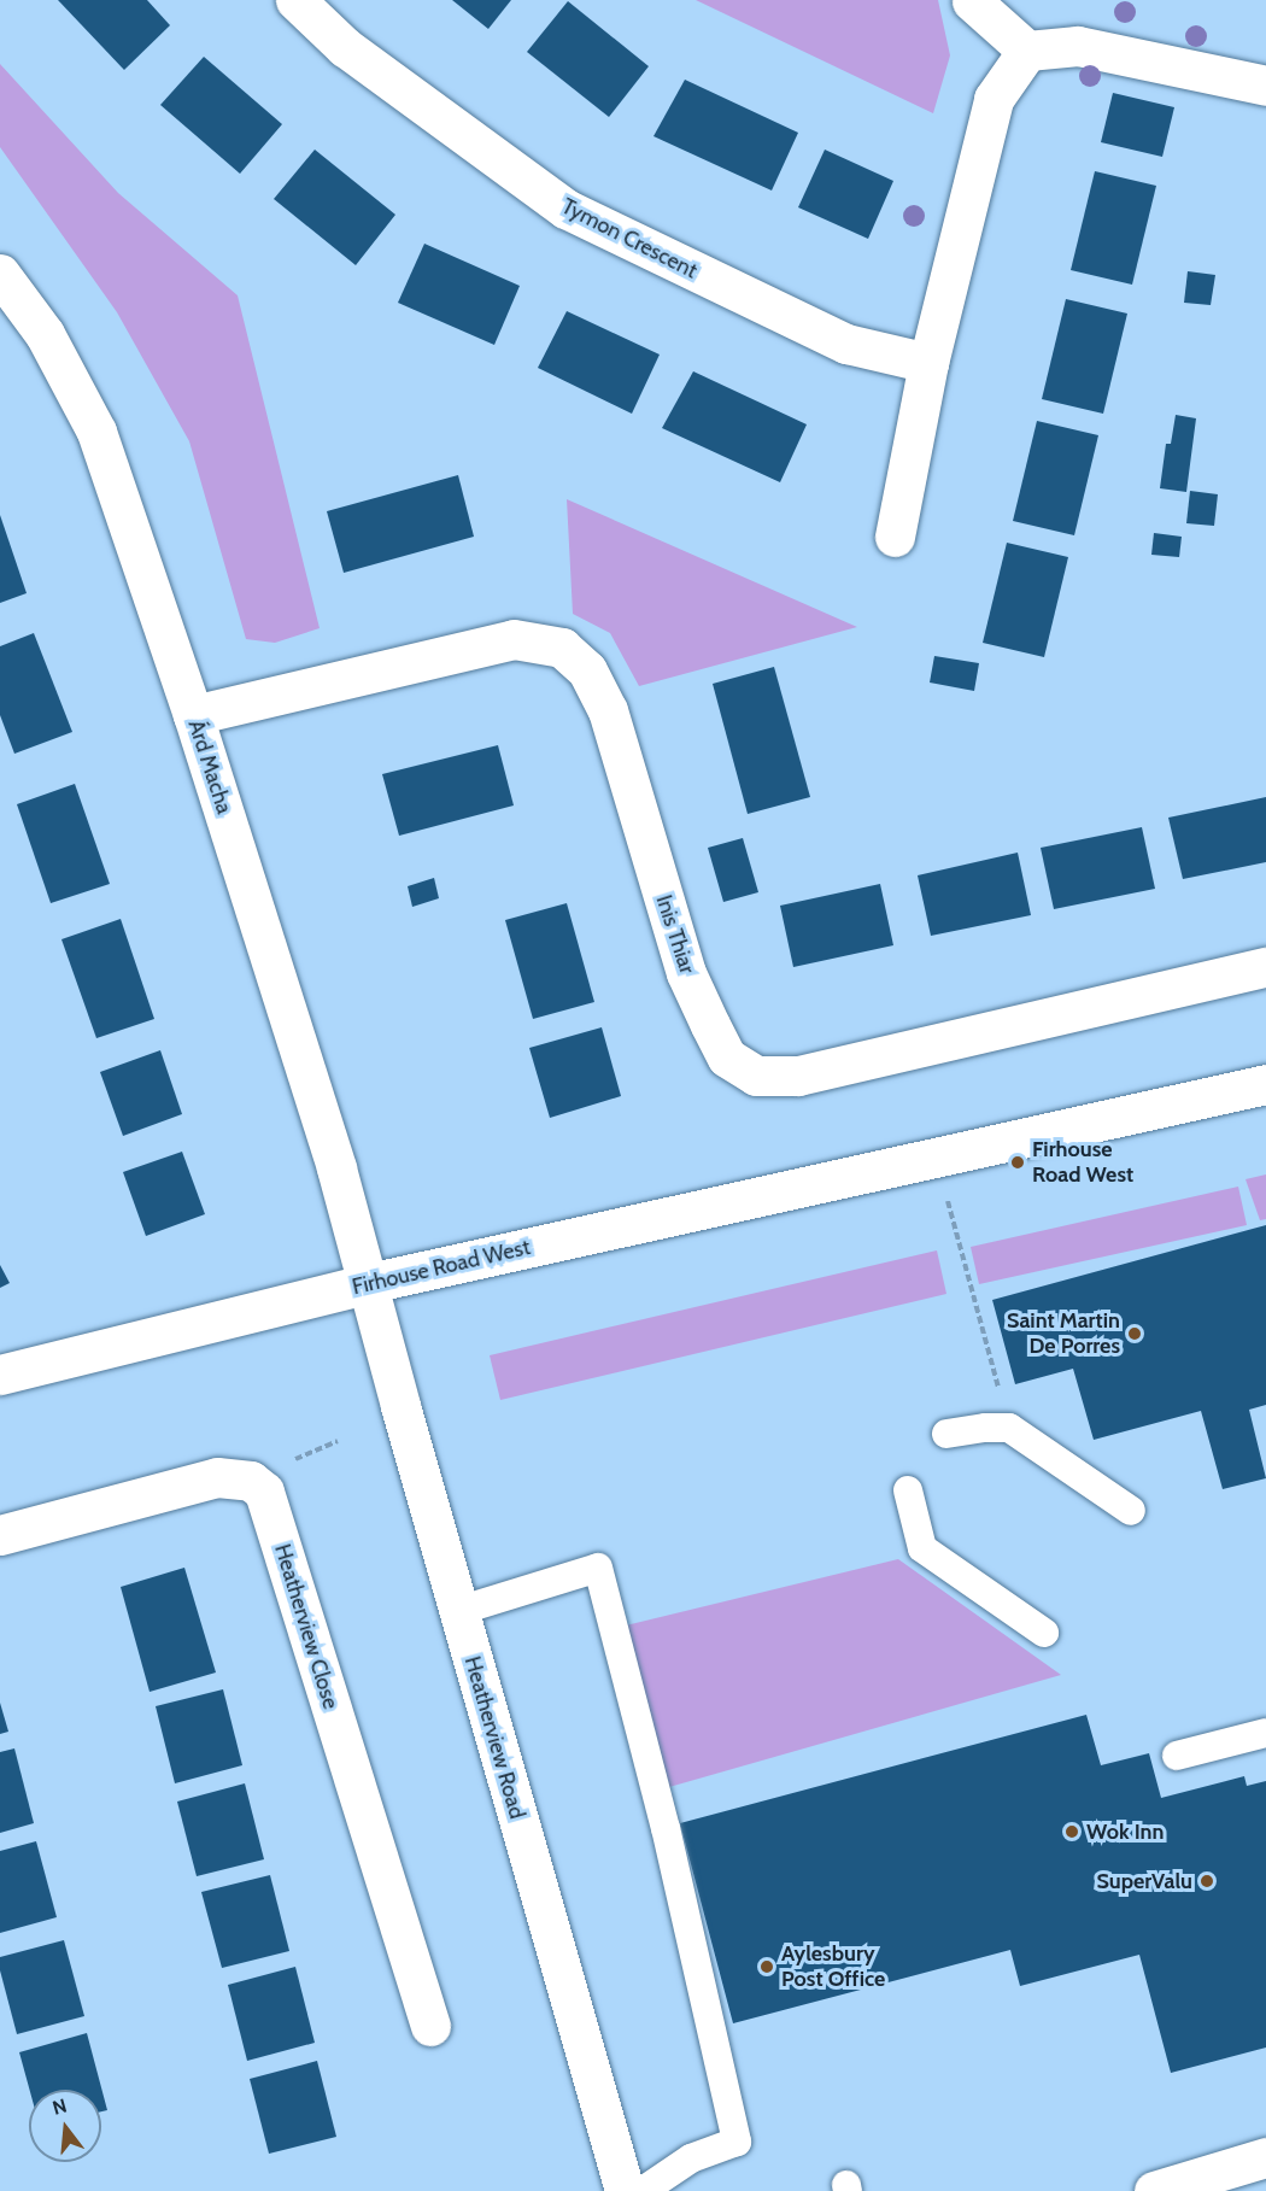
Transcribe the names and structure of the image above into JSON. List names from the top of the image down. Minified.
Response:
{"streets":{"street":["Tymon Crescent","Árd Macha","Inis Thiar","Firhouse Road West","Heatherview Close","Heatherview Road"]},"crossings":[["Árd Macha","Inis Thiar"],["Árd Macha","Firhouse Road West"],["Árd Macha","Heatherview Road"],["Firhouse Road West","Heatherview Road"]],"places":["Firhouse Road West","Saint Martin De Porres","Wok Inn","SuperValu","Aylesbury Post Office"],"north":"top"}
